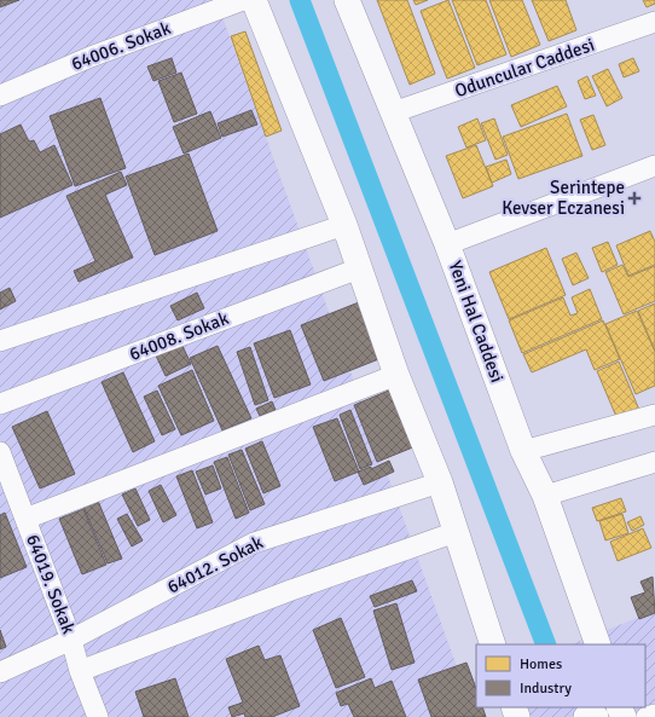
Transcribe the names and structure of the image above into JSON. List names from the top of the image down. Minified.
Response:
{"streets":{"street":["64006. Sokak","Oduncular Caddesi","Yeni Hal Caddesi","64008. Sokak","64012. Sokak","64019. Sokak"]},"crossings":[["Oduncular Caddesi","Yeni Hal Caddesi"],["64012. Sokak","64019. Sokak"]],"places":{"health":["Serintepe Kevser Eczanesi"]},"legend":["Homes","Industry"]}
